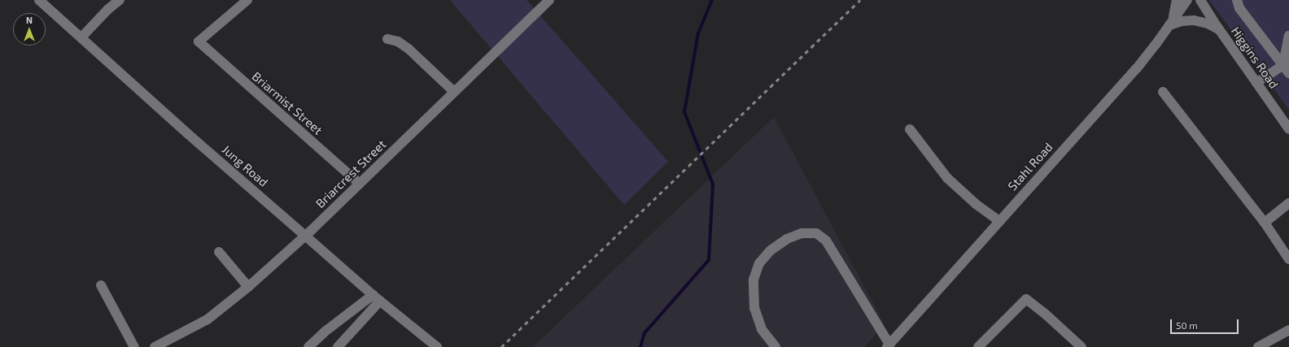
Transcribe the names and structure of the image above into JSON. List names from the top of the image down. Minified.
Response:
{"streets":{"street":["Higgins Road","Briarmist Street","Jung Road","Stahl Road","Briarcrest Street"]},"crossings":[["Briarmist Street","Briarcrest Street"],["Jung Road","Briarcrest Street"]],"scale_bar":"50 m","north":"top"}
